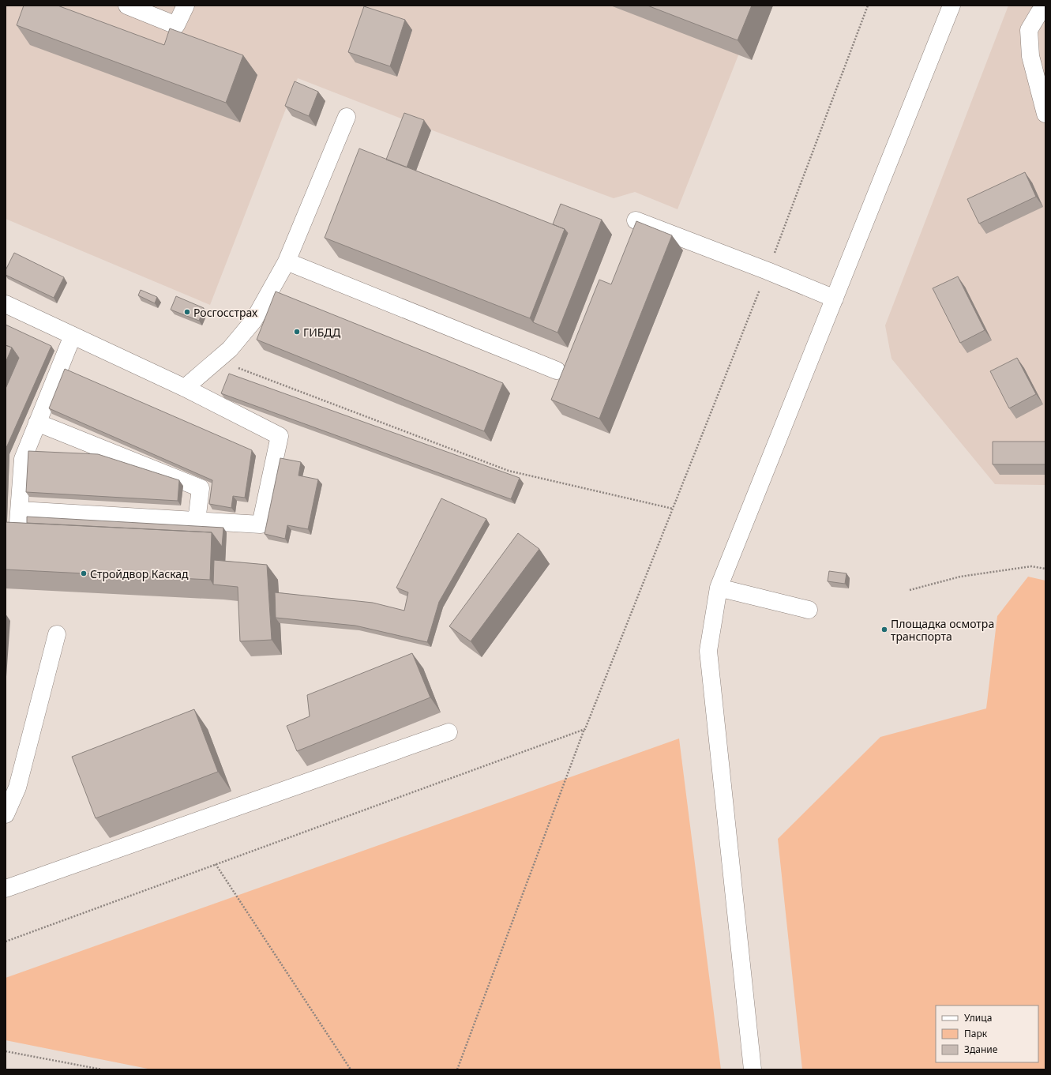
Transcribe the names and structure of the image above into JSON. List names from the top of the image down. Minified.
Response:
{"places":["Росгосстрах","ГИБДД","Стройдвор Каскад","Площадка осмотра транспорта"],"legend":["Улица","Парк","Здание"]}
